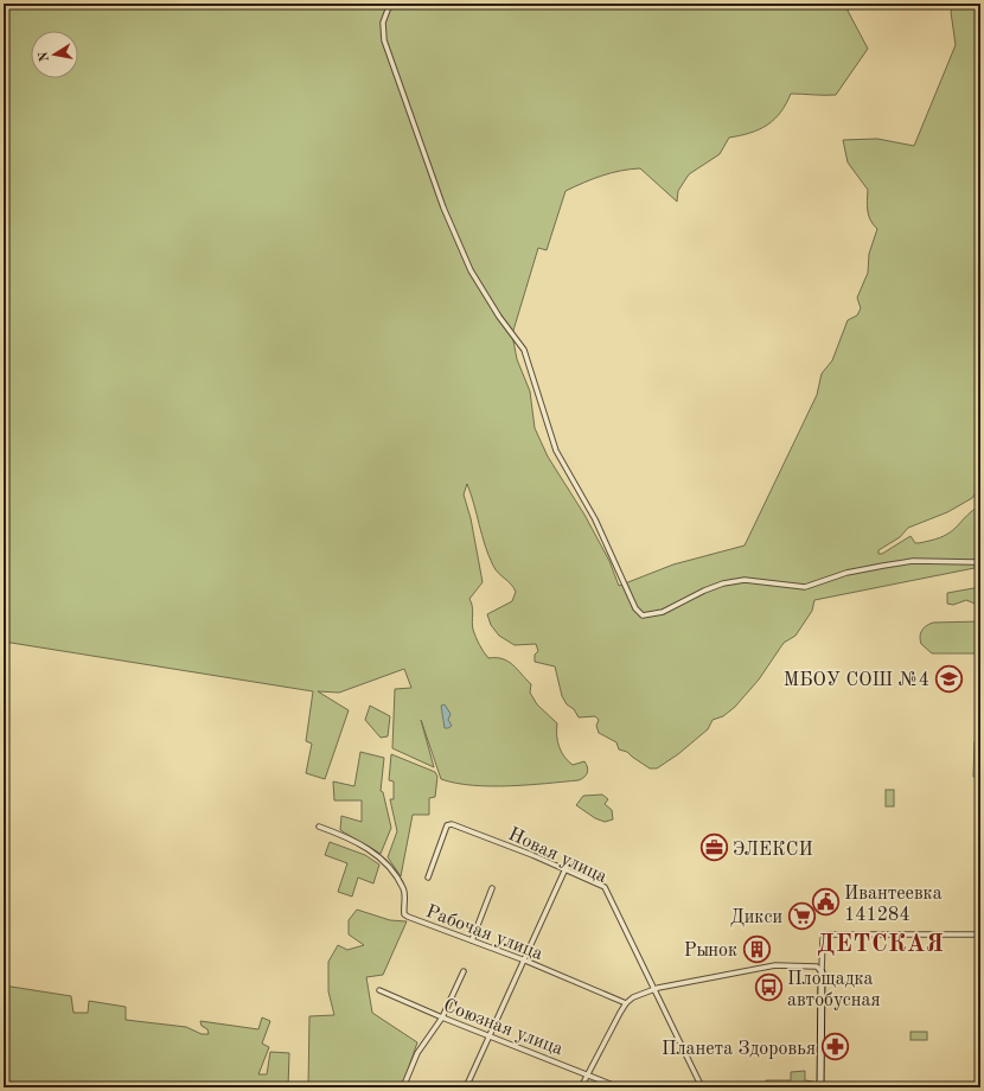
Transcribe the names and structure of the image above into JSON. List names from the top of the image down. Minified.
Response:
{"streets":{"street":["Новая улица","Рабочая улица","Союзная улица"]},"districts":["ДЕТСКАЯ"],"places":{"school or university":["МБОУ СОШ №4"],"office":["ЭЛЕКСИ"],"public building":["Ивантеевка 141284"],"supermarket":["Дикси"],"building":["Рынок"],"bus stop":["Площадка автобусная"],"pharmacy":["Планета Здоровья"]},"north":"left"}
